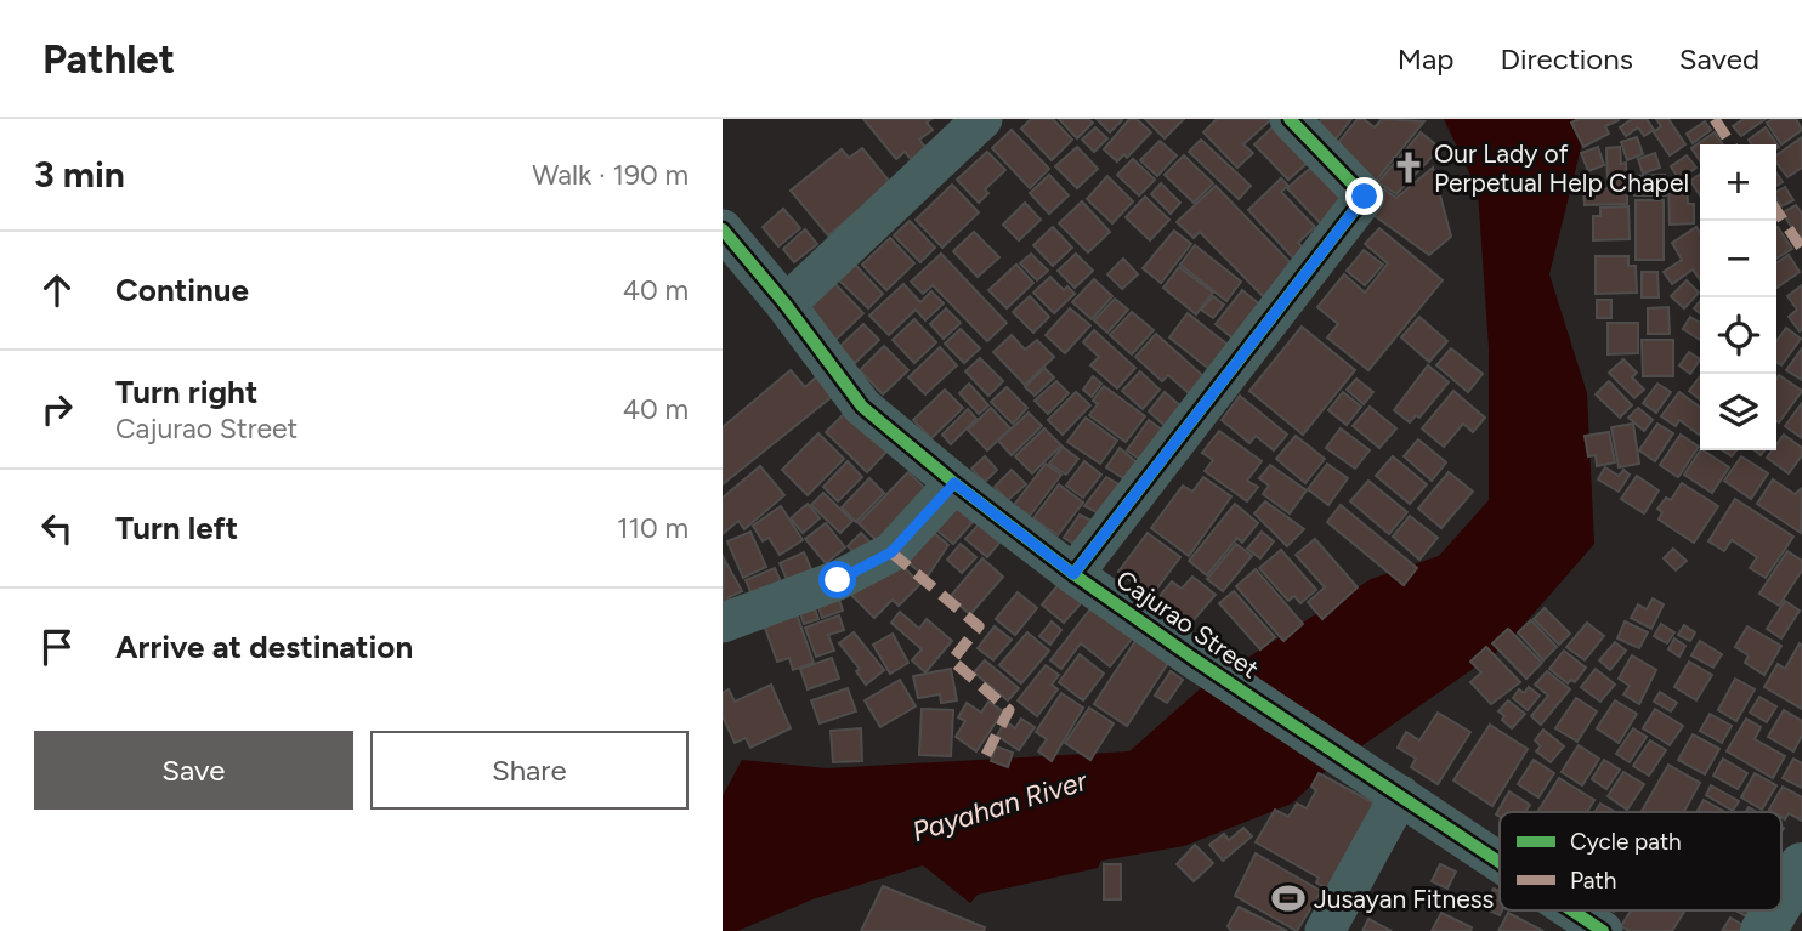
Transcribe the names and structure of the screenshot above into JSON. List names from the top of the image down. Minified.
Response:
{"streets":{"street":["Cajurao Street"]},"water":["Payahan River"],"places":{"church":["Our Lady of Perpetual Help Chapel"],"sports":["Jusayan Fitness"]},"legend":["Cycle path","Path"],"page":{"header":"Pathlet","nav":["Map","Directions","Saved"],"heading":["3 min","Walk · 190 m"],"map_buttons":["+","−"],"list":[["Continue","40 m"],["Turn right","Cajurao Street","40 m"],["Turn left","110 m"],"Arrive at destination"],"buttons":["Save","Share"]}}
